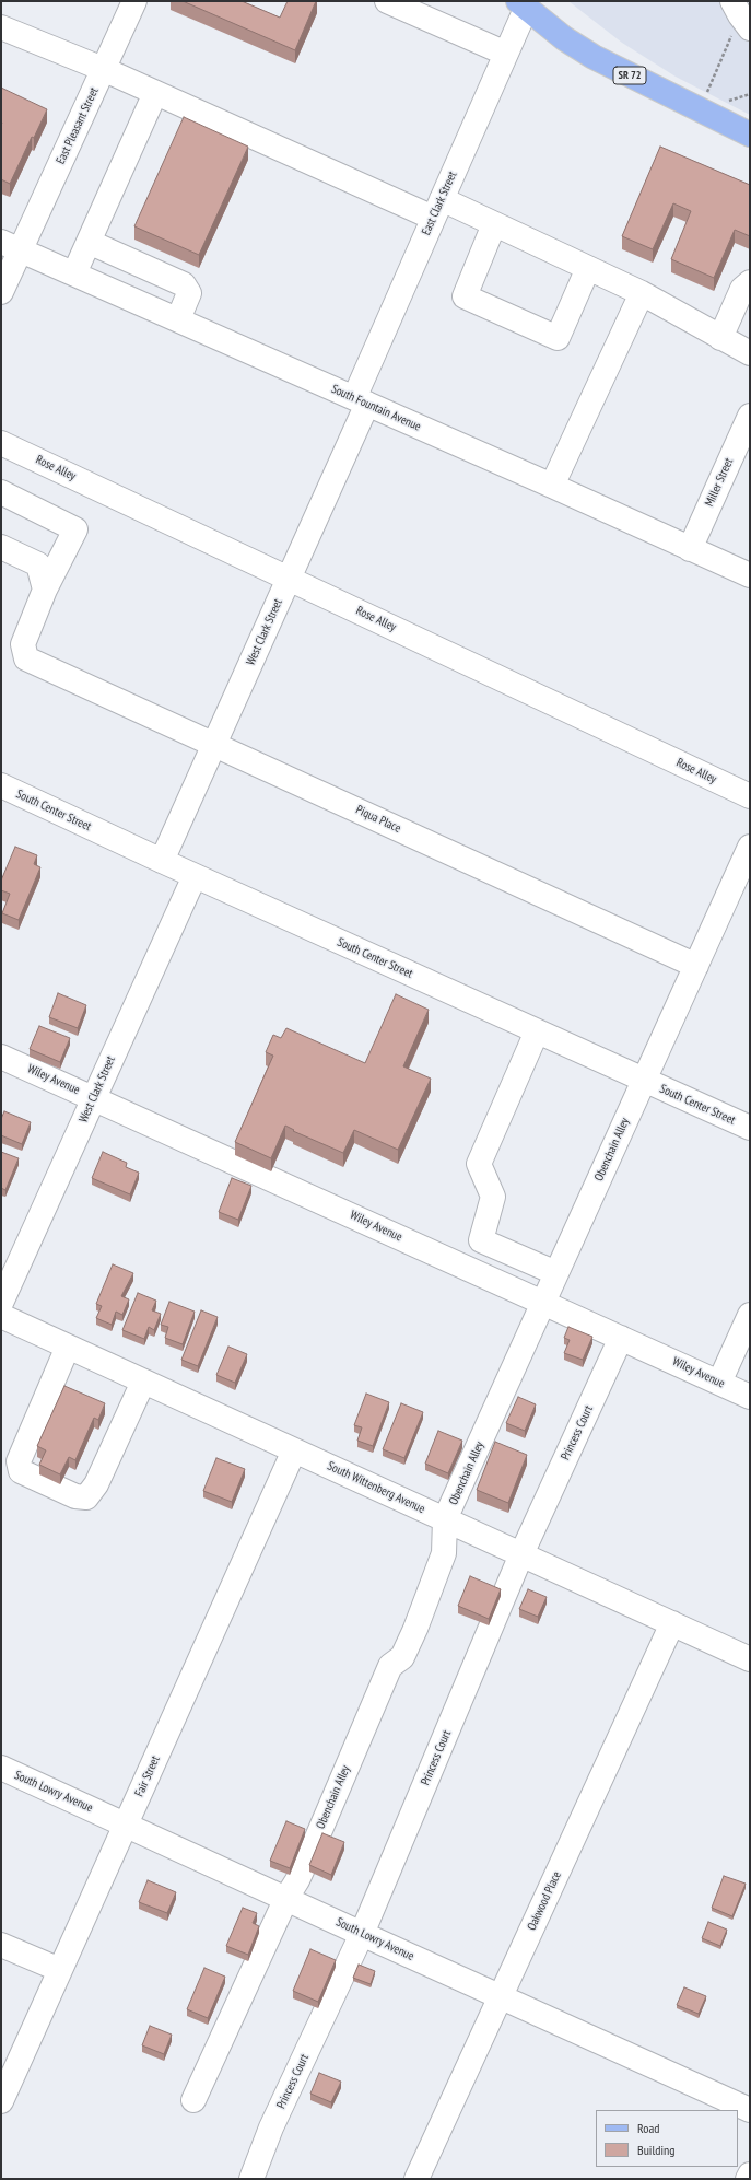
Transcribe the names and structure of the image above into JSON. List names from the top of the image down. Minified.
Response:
{"streets":{"main road":["SR 72"],"street":["East Pleasant Street","East Clark Street","South Fountain Avenue","Rose Alley","Miller Street","West Clark Street","South Center Street","Piqua Place","Wiley Avenue","Obenchain Alley","Princess Court","South Wittenberg Avenue","Fair Street","South Lowry Avenue","Oakwood Place"]},"crossings":[["SR 72","East Clark Street"],["East Pleasant Street","South Fountain Avenue"],["East Clark Street","South Fountain Avenue"],["East Clark Street","West Clark Street"],["South Fountain Avenue","Miller Street"],["South Fountain Avenue","West Clark Street"],["Rose Alley","West Clark Street"],["West Clark Street","South Center Street"],["West Clark Street","Piqua Place"],["West Clark Street","Wiley Avenue"],["South Center Street","Obenchain Alley"],["Piqua Place","Obenchain Alley"],["Wiley Avenue","Obenchain Alley"],["Wiley Avenue","Princess Court"],["Obenchain Alley","South Wittenberg Avenue"],["Obenchain Alley","South Lowry Avenue"],["Princess Court","South Wittenberg Avenue"],["Princess Court","South Lowry Avenue"],["South Wittenberg Avenue","Fair Street"],["South Wittenberg Avenue","Oakwood Place"],["Fair Street","South Lowry Avenue"],["South Lowry Avenue","Oakwood Place"]],"legend":["Road","Building"]}
